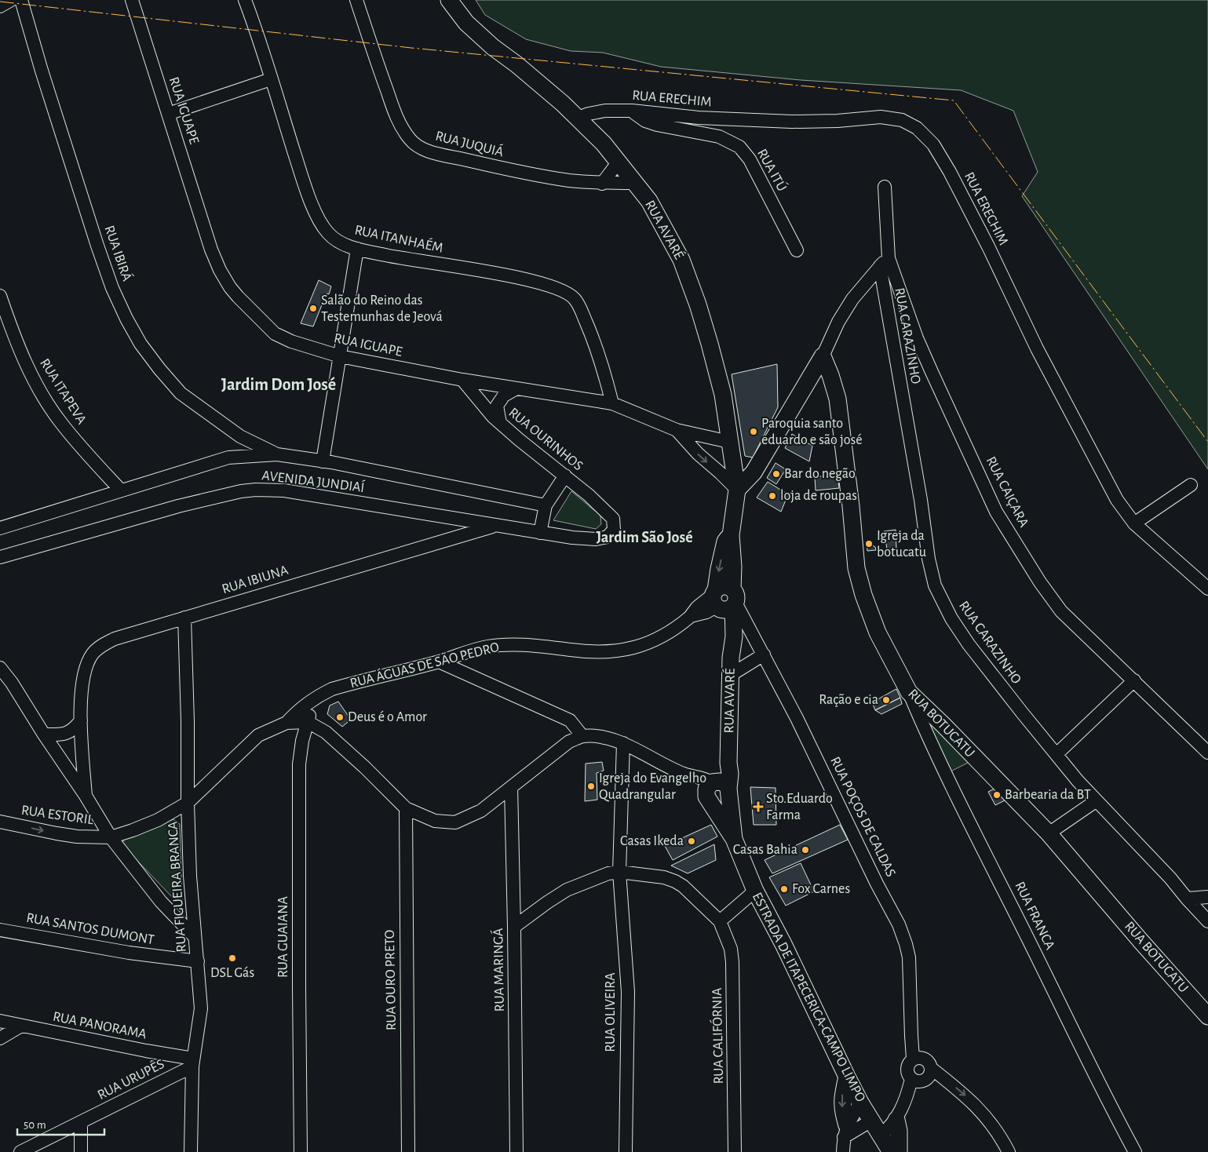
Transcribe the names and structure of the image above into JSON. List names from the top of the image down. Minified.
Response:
{"streets":{"main road":["RUA AVARÉ","RUA BOTUCATU","ESTRADA DE ITAPECERICA-CAMPO LIMPO"],"street":["RUA ERECHIM","RUA IGUAPE","RUA JUQUIÁ","RUA ITÚ","RUA ITANHAÉM","RUA IBIRÁ","RUA CARAZINHO","RUA ITAPEVA","RUA OURINHOS","AVENIDA JUNDIAÍ","RUA CAIÇARA","RUA IBIUNA","RUA ÁGUAS DE SÃO PEDRO","RUA ESTORIL","RUA POÇOS DE CALDAS","RUA FIGUEIRA BRANCA","RUA FRANCA","RUA SANTOS DUMONT","RUA GUAIANA","RUA MARINGÁ","RUA OURO PRETO","RUA OLIVEIRA","RUA PANORAMA","RUA CALIFÓRNIA","RUA URUPÊS"]},"crossings":[["RUA ERECHIM","RUA ITÚ"],["RUA ERECHIM","RUA AVARÉ"],["RUA IGUAPE","RUA AVARÉ"],["RUA IGUAPE","RUA ITANHAÉM"],["RUA IGUAPE","RUA OURINHOS"],["RUA JUQUIÁ","RUA AVARÉ"],["RUA AVARÉ","RUA ÁGUAS DE SÃO PEDRO"],["RUA AVARÉ","RUA POÇOS DE CALDAS"],["RUA AVARÉ","ESTRADA DE ITAPECERICA-CAMPO LIMPO"],["RUA IBIRÁ","AVENIDA JUNDIAÍ"],["RUA CARAZINHO","RUA CAIÇARA"],["RUA ITAPEVA","AVENIDA JUNDIAÍ"],["RUA OURINHOS","AVENIDA JUNDIAÍ"],["AVENIDA JUNDIAÍ","RUA IBIUNA"],["RUA IBIUNA","RUA FIGUEIRA BRANCA"],["RUA ÁGUAS DE SÃO PEDRO","RUA ESTORIL"],["RUA ÁGUAS DE SÃO PEDRO","RUA POÇOS DE CALDAS"],["RUA BOTUCATU","RUA FRANCA"],["RUA ESTORIL","RUA FIGUEIRA BRANCA"],["RUA FIGUEIRA BRANCA","RUA SANTOS DUMONT"],["RUA FIGUEIRA BRANCA","RUA PANORAMA"],["RUA FIGUEIRA BRANCA","RUA URUPÊS"],["ESTRADA DE ITAPECERICA-CAMPO LIMPO","RUA OLIVEIRA"],["RUA PANORAMA","RUA URUPÊS"]],"districts":["Jardim Dom José","Jardim São José"],"places":{"other":["Salão do Reino das Testemunhas de Jeová","Paroquia santo eduardo e são josé","Bar do negão","loja de roupas","Igreja da botucatu","Ração e cia","Deus é o Amor","Igreja do Evangelho Quadrangular","Barbearia da BT","Casas Ikeda","Casas Bahia","Fox Carnes","DSL Gás"],"health":["Sto.Eduardo Farma"]},"scale_bar":"50 m"}
